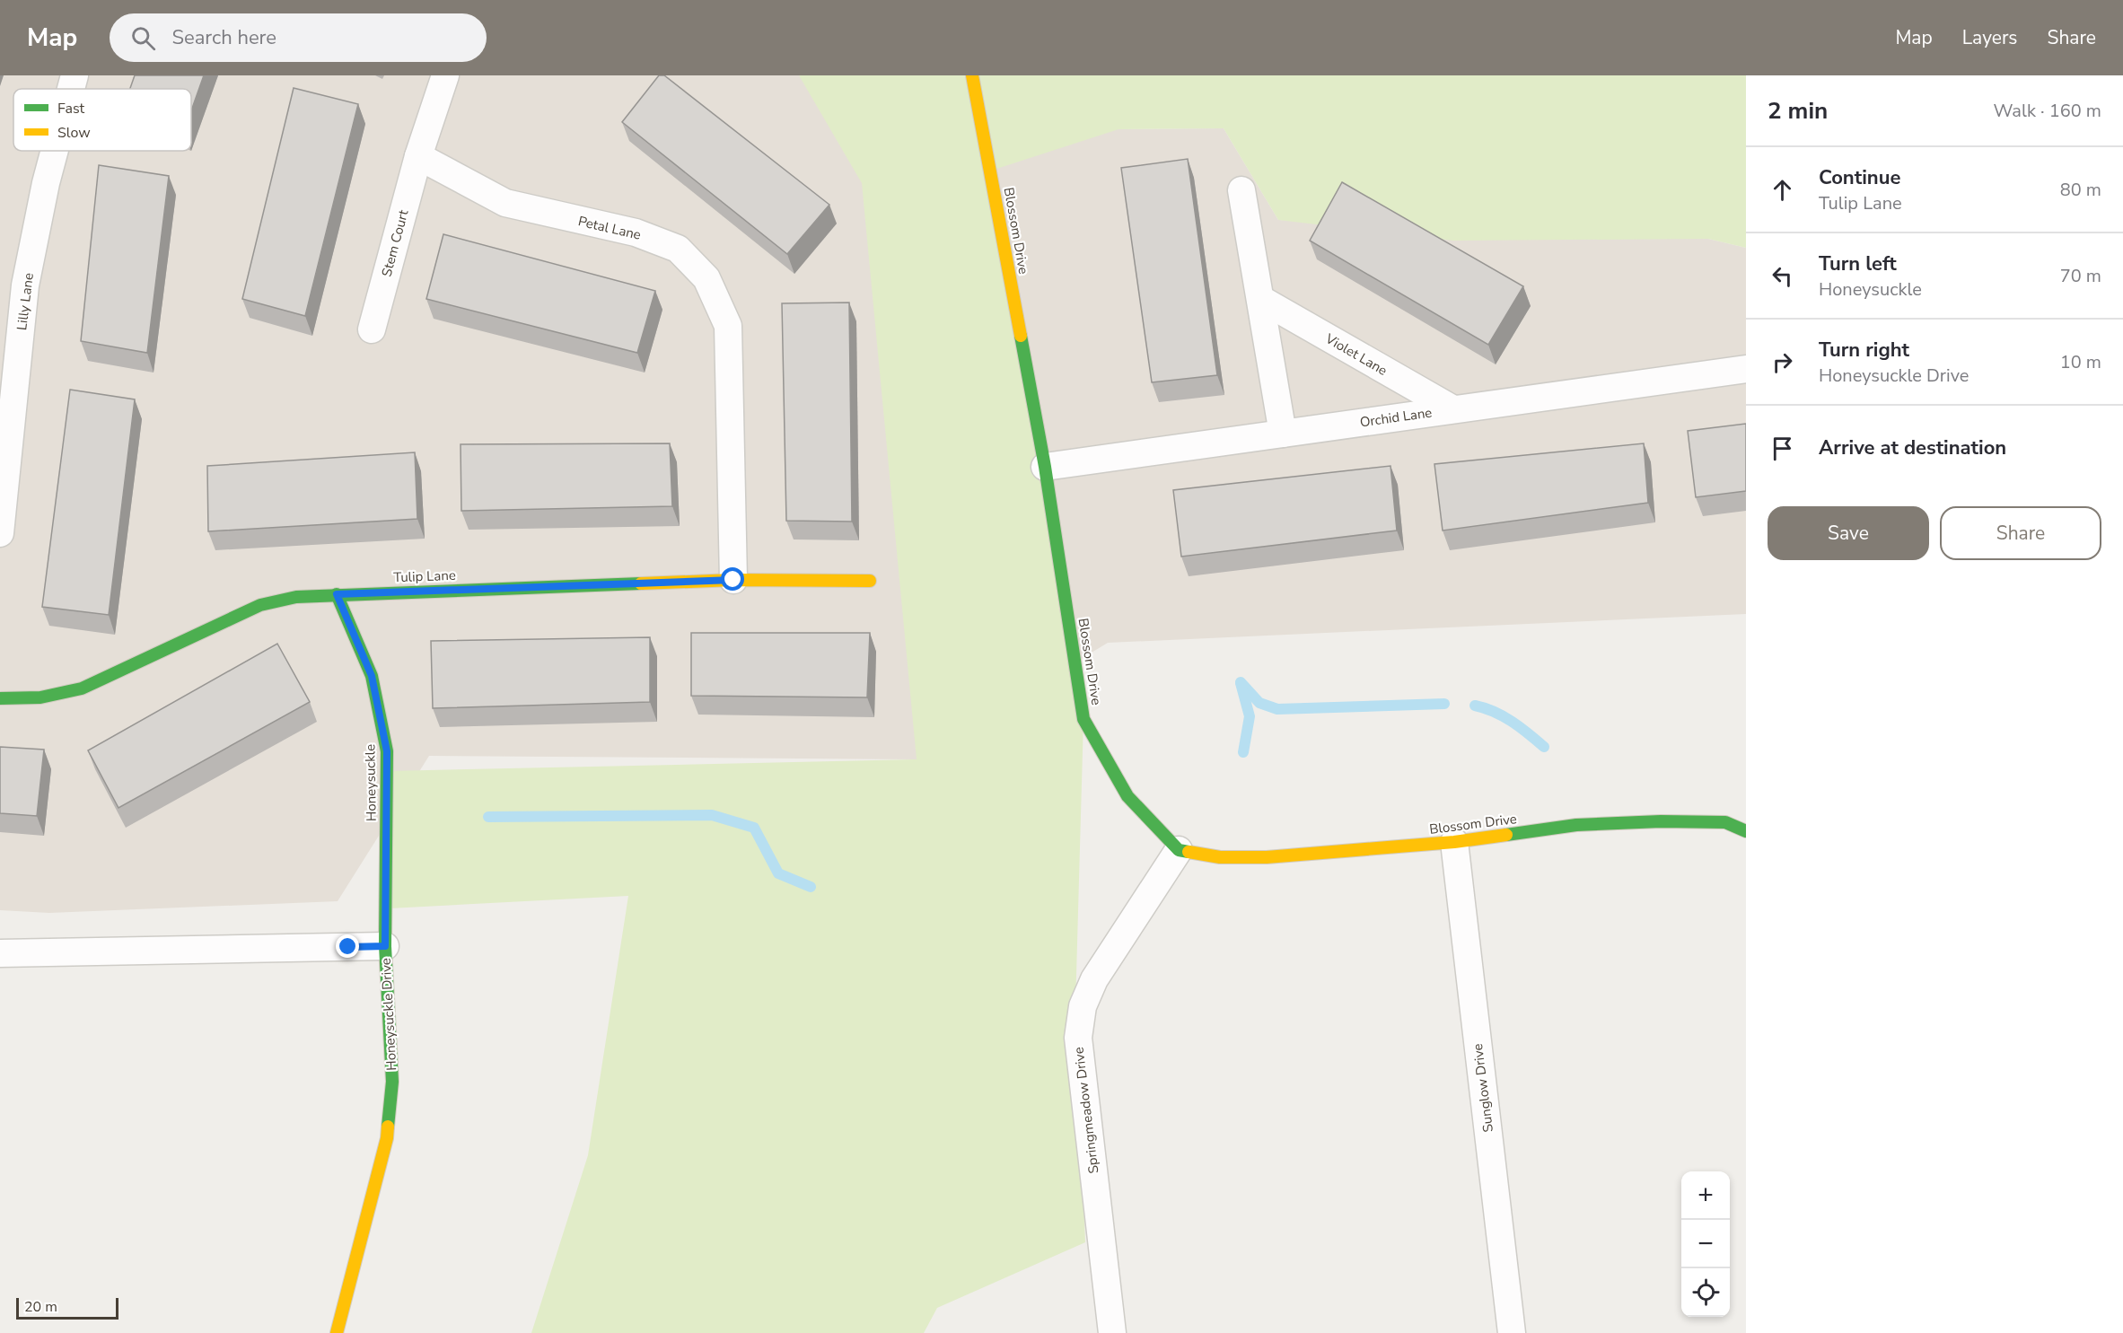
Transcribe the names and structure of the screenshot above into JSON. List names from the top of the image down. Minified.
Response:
{"streets":{"street":["Petal Lane","Blossom Drive","Stem Court","Lilly Lane","Violet Lane","Orchid Lane","Tulip Lane","Honeysuckle","Honeysuckle Drive","Sunglow Drive","Springmeadow Drive"]},"crossings":[["Petal Lane","Stem Court"],["Petal Lane","Tulip Lane"],["Blossom Drive","Orchid Lane"],["Blossom Drive","Sunglow Drive"],["Blossom Drive","Springmeadow Drive"],["Violet Lane","Orchid Lane"],["Tulip Lane","Honeysuckle"],["Honeysuckle","Honeysuckle Drive"]],"legend":["Fast","Slow"],"scale_bar":"20 m","page":{"header":"Map","search":"Search here","nav":["Map","Layers","Share"],"heading":["2 min","Walk · 160 m"],"list":[["Continue","Tulip Lane","80 m"],["Turn left","Honeysuckle","70 m"],["Turn right","Honeysuckle Drive","10 m"],"Arrive at destination"],"buttons":["Save","Share"],"map_buttons":["+","−"],"scale":"20 m"}}
